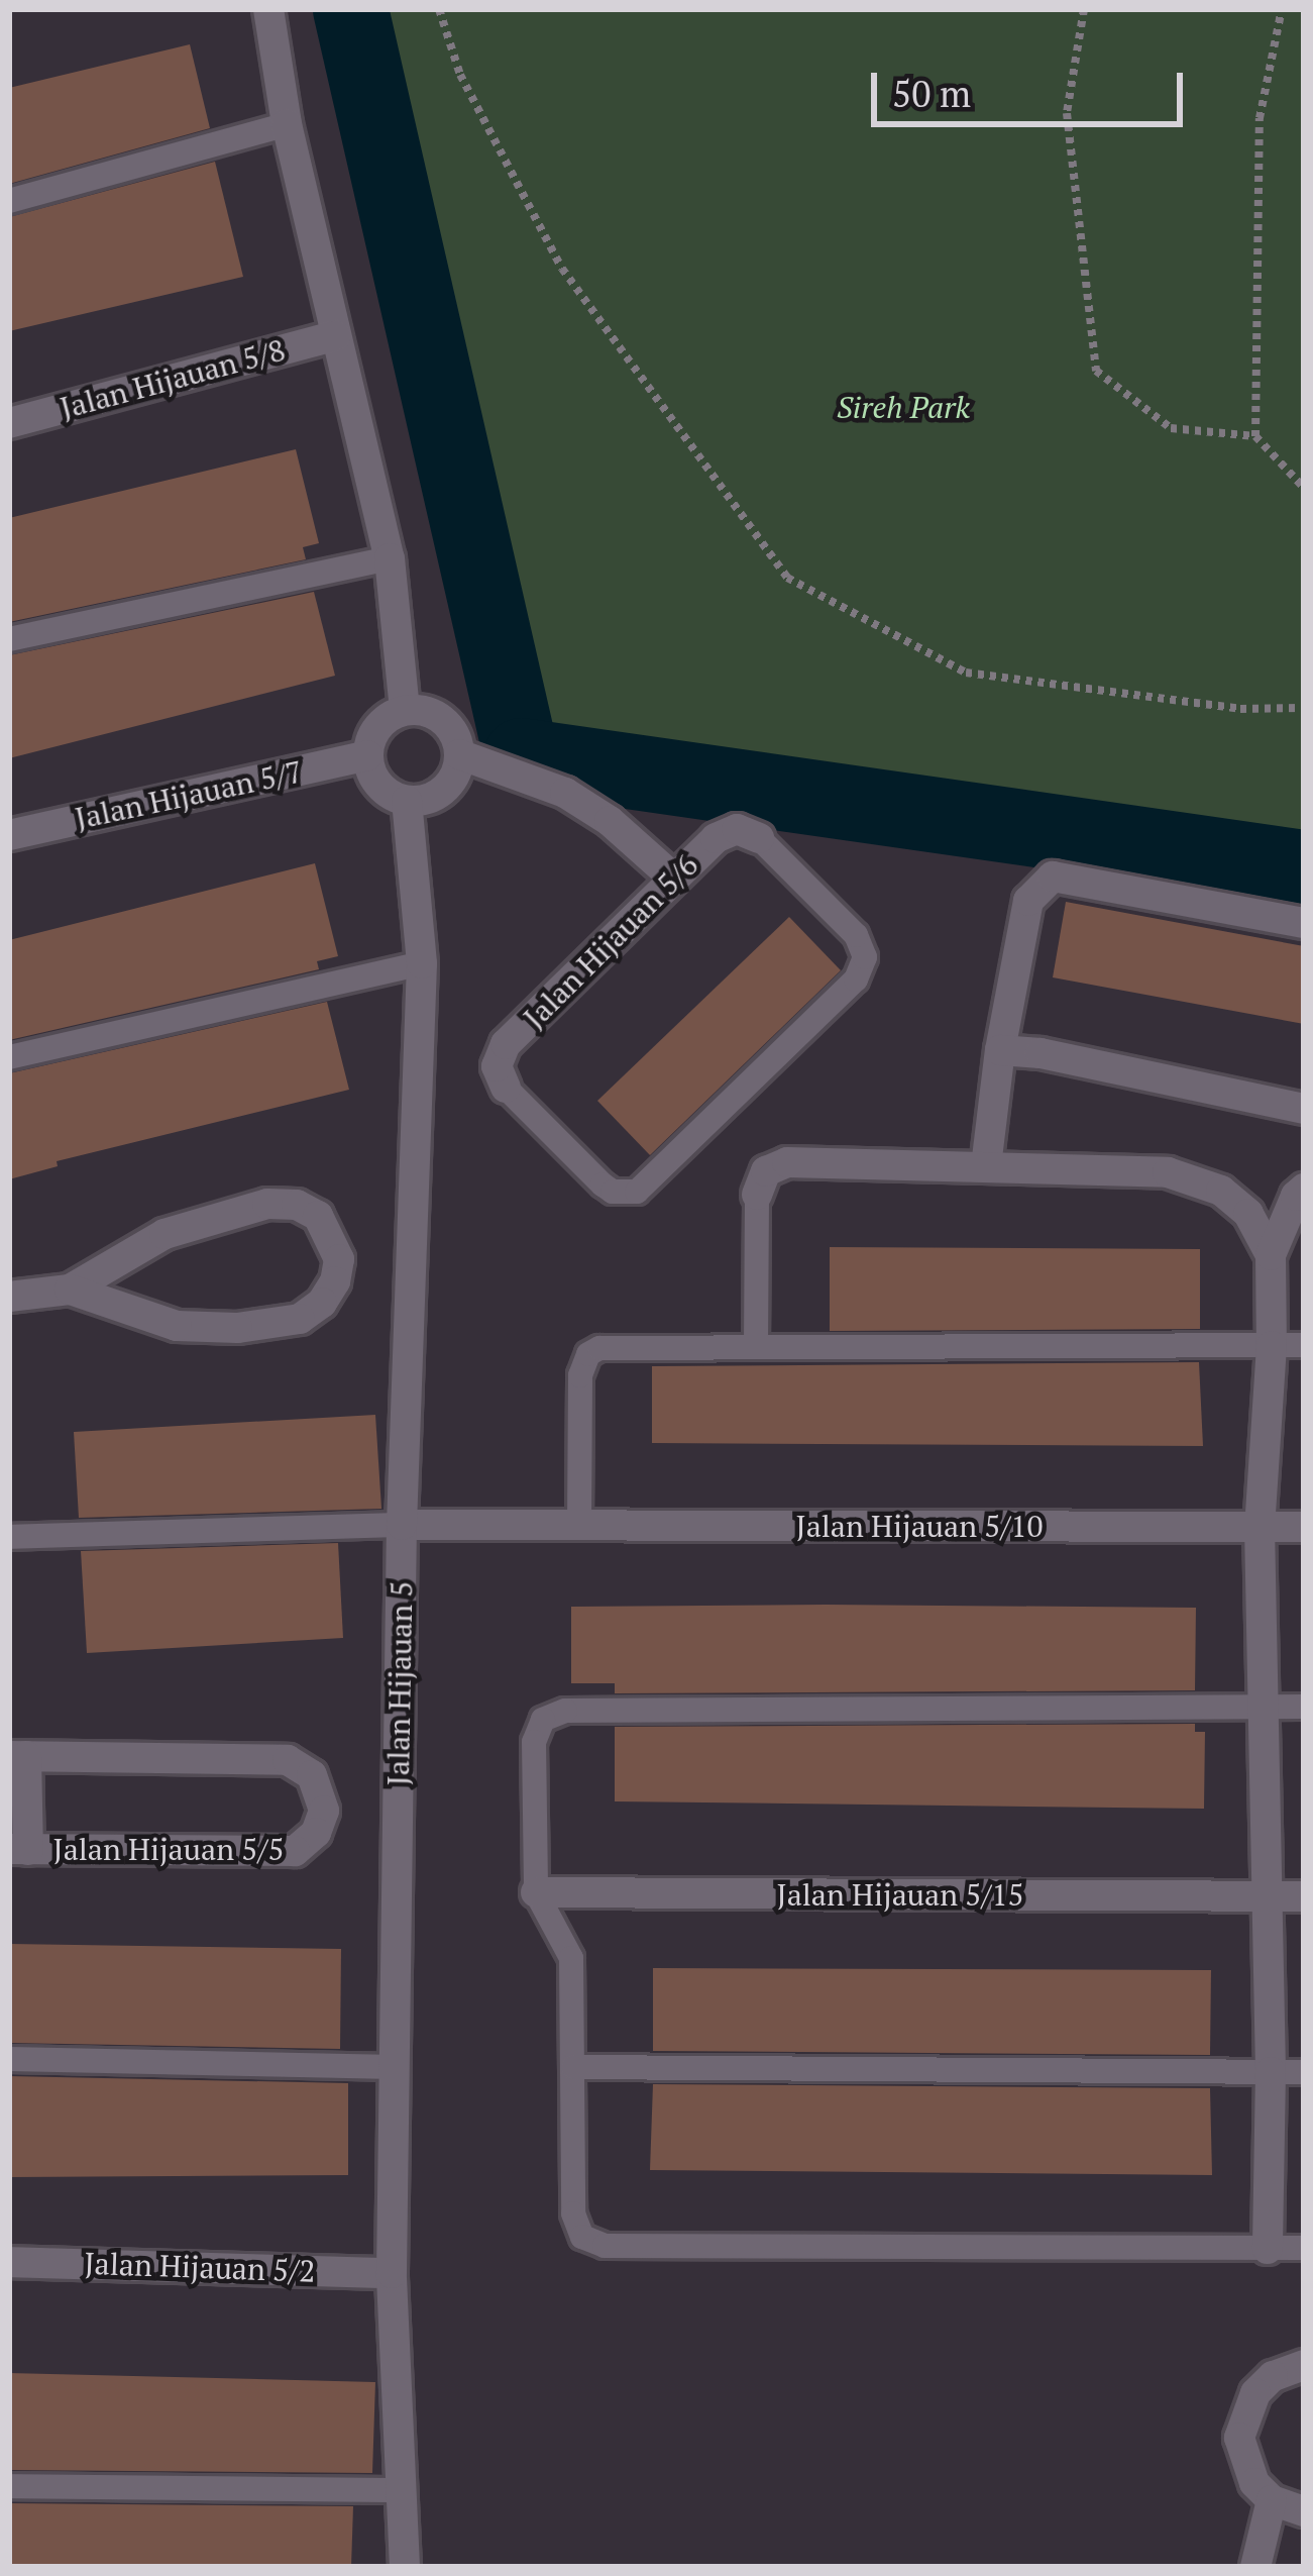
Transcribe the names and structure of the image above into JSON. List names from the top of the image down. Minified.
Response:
{"streets":{"street":["Jalan Hijauan 5/8","Jalan Hijauan 5/7","Jalan Hijauan 5/6","Jalan Hijauan 5/10","Jalan Hijauan 5","Jalan Hijauan 5/5","Jalan Hijauan 5/15","Jalan Hijauan 5/2"]},"crossings":[["Jalan Hijauan 5/7","Jalan Hijauan 5"],["Jalan Hijauan 5/10","Jalan Hijauan 5"],["Jalan Hijauan 5","Jalan Hijauan 5/2"]],"parks":["Sireh Park"],"scale_bar":"50 m"}
